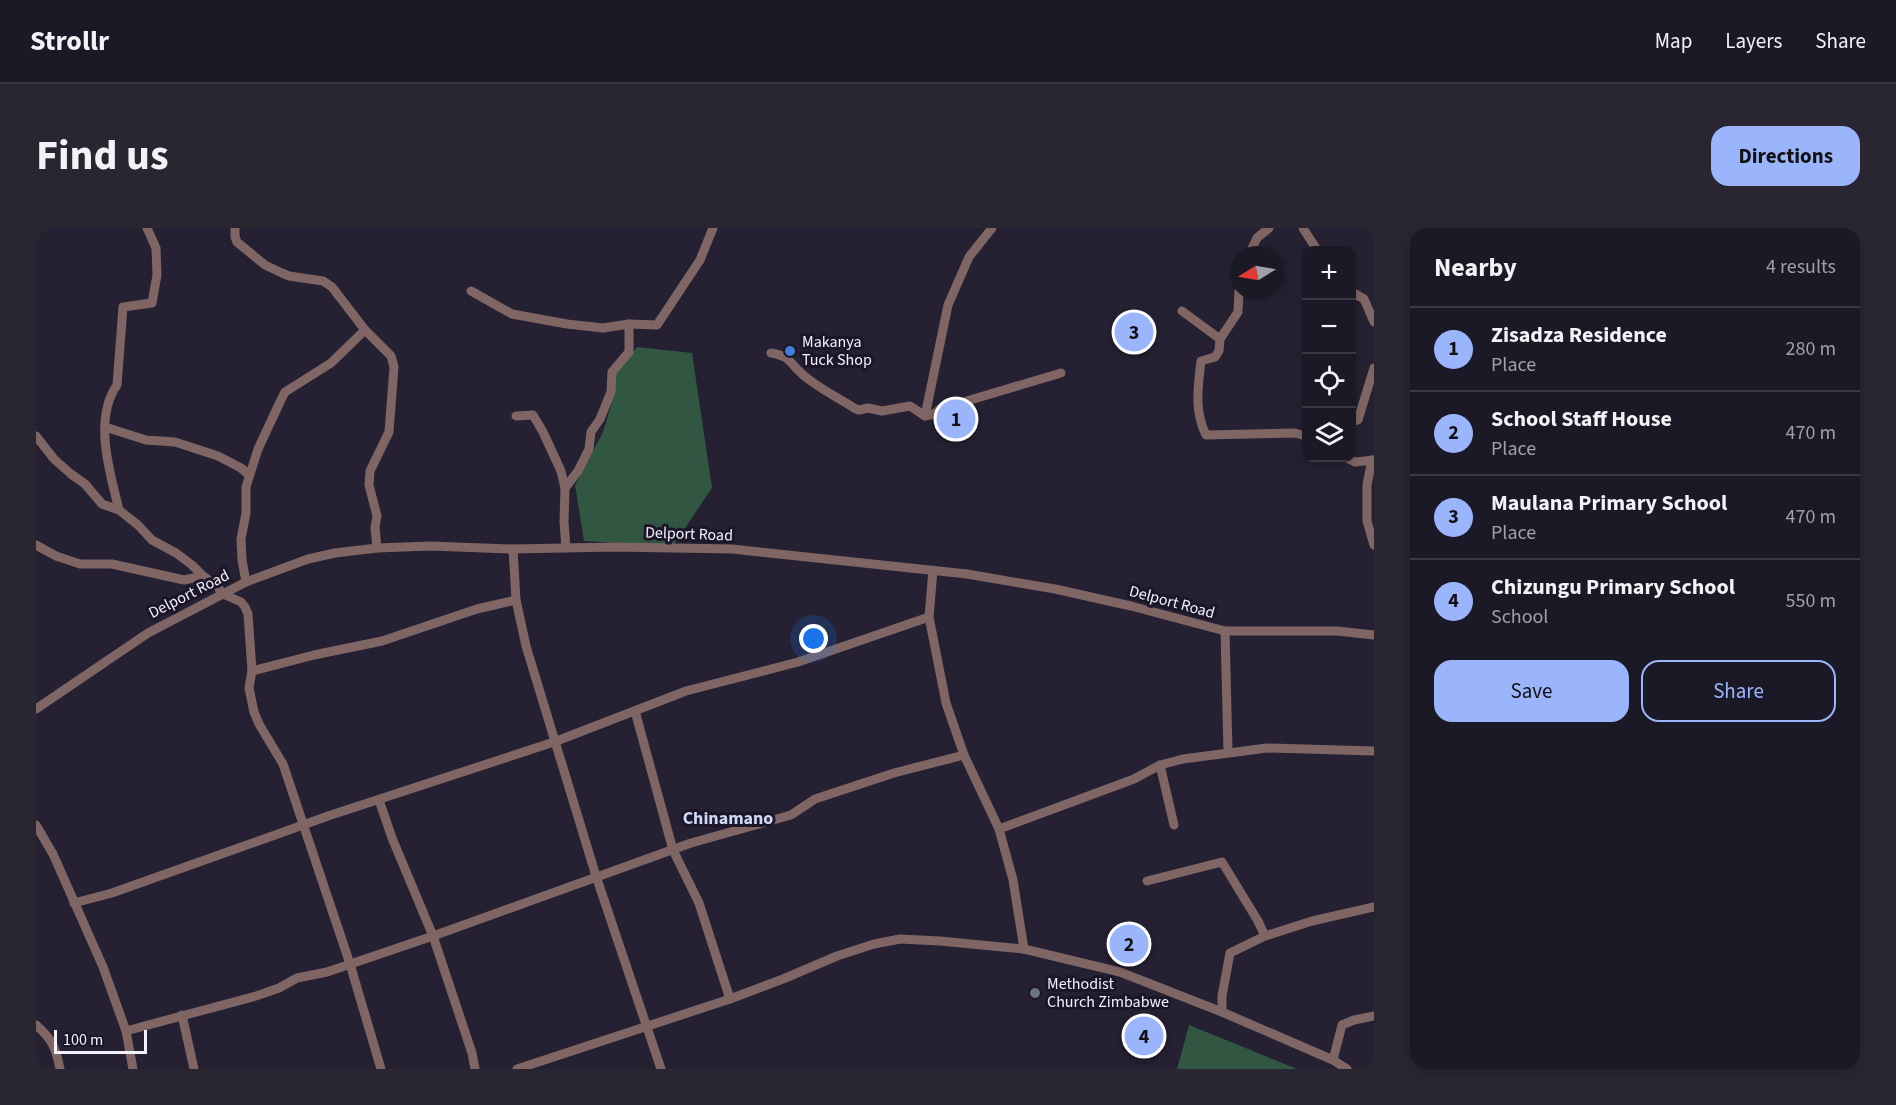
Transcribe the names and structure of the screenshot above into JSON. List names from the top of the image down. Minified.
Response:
{"streets":{"street":["Delport Road"]},"districts":["Chinamano"],"places":["Makanya Tuck Shop","Methodist Church Zimbabwe"],"scale_bar":"100 m","north":"left","page":{"header":"Strollr","nav":["Map","Layers","Share"],"title":"Find us","buttons":["Directions",["Save","Share"]],"heading":["Nearby","4 results"],"map_buttons":["+","−"],"list":[{"mark":"1","name":"Zisadza Residence","note":"Place","value":"280 m"},{"mark":"2","name":"School Staff House","note":"Place","value":"470 m"},{"mark":"3","name":"Maulana Primary School","note":"Place","value":"470 m"},{"mark":"4","name":"Chizungu Primary School","note":"School","value":"550 m"}],"pins":["3","1","2","4"],"scale":"100 m"}}
